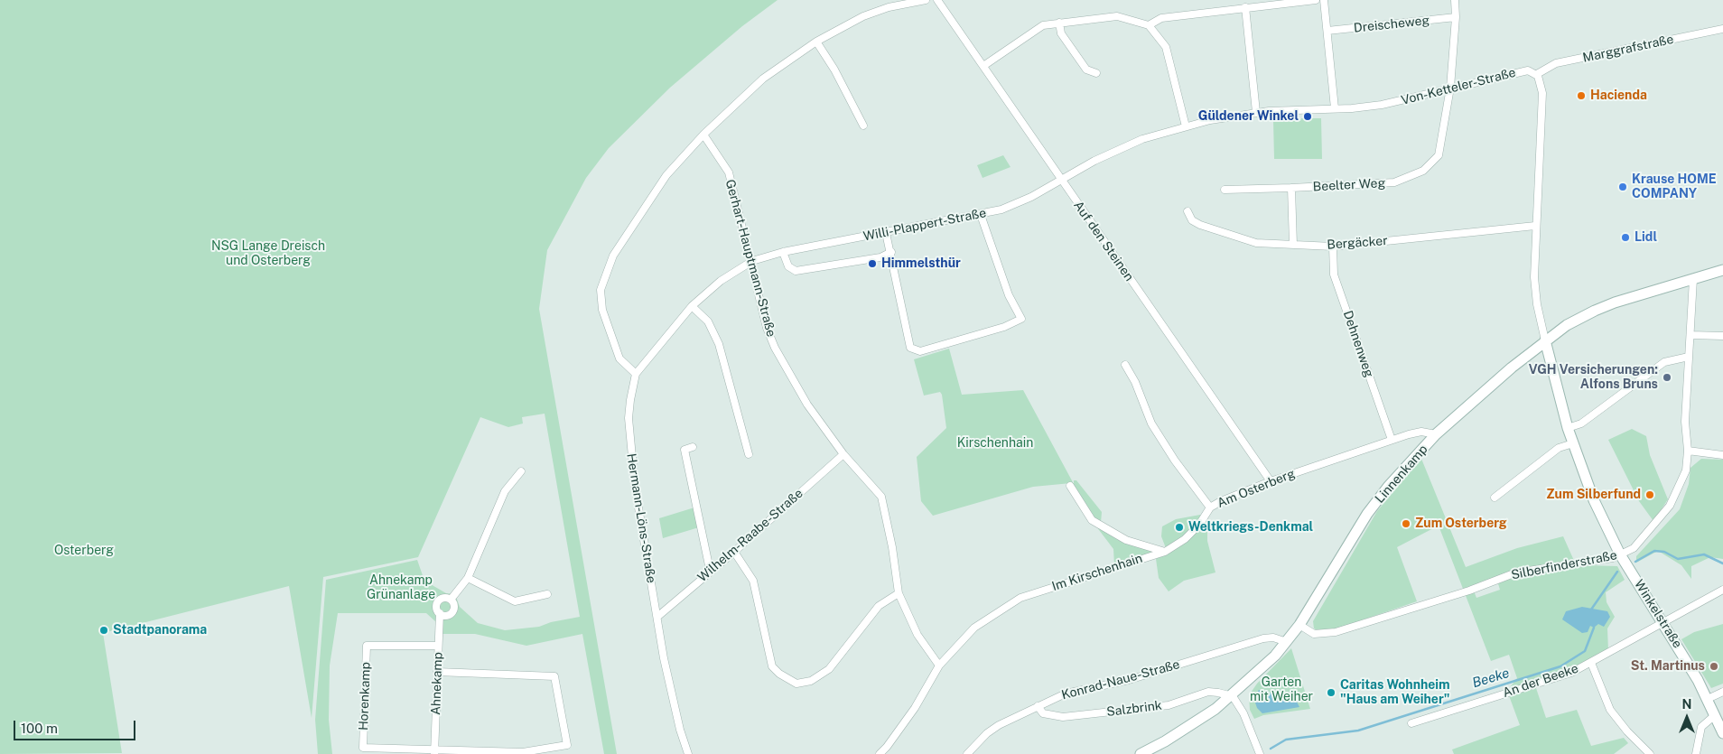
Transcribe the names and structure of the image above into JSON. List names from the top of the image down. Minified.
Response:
{"streets":{"main road":["Linnenkamp","Winkelstraße"],"street":["Dreischeweg","Marggrafstraße","Von-Ketteler-Straße","Beelter Weg","Willi-Plappert-Straße","Auf den Steinen","Bergäcker","Gerhart-Hauptmann-Straße","Dehnenweg","Am Osterberg","Hermann-Löns-Straße","Wilhelm-Raabe-Straße","Silberfinderstraße","Im Kirschenhain","Konrad-Naue-Straße","An der Beeke","Ahnekamp","Horenkamp","Salzbrink"]},"crossings":[["Dreischeweg","Beelter Weg"],["Marggrafstraße","Von-Ketteler-Straße"],["Von-Ketteler-Straße","Beelter Weg"],["Von-Ketteler-Straße","Willi-Plappert-Straße"],["Von-Ketteler-Straße","Auf den Steinen"],["Willi-Plappert-Straße","Auf den Steinen"],["Willi-Plappert-Straße","Gerhart-Hauptmann-Straße"],["Willi-Plappert-Straße","Hermann-Löns-Straße"],["Auf den Steinen","Am Osterberg"],["Bergäcker","Dehnenweg"],["Gerhart-Hauptmann-Straße","Wilhelm-Raabe-Straße"],["Gerhart-Hauptmann-Straße","Im Kirschenhain"],["Dehnenweg","Am Osterberg"],["Linnenkamp","Am Osterberg"],["Linnenkamp","Silberfinderstraße"],["Linnenkamp","Konrad-Naue-Straße"],["Linnenkamp","Salzbrink"],["Am Osterberg","Im Kirschenhain"],["Hermann-Löns-Straße","Wilhelm-Raabe-Straße"],["Silberfinderstraße","Winkelstraße"],["Winkelstraße","An der Beeke"],["Konrad-Naue-Straße","Salzbrink"],["Ahnekamp","Horenkamp"]],"water":["Beeke"],"parks":["NSG Lange Dreisch und Osterberg","Kirschenhain","Osterberg","Ahnekamp Grünanlage","Garten mit Weiher"],"places":["Hacienda","Güldener Winkel","Krause HOME COMPANY","Lidl","Himmelsthür","VGH Versicherungen: Alfons Bruns","Zum Silberfund","Zum Osterberg","Weltkriegs-Denkmal","Stadtpanorama","St. Martinus","Caritas Wohnheim \"Haus am Weiher\""],"scale_bar":"100 m","north":"top"}
